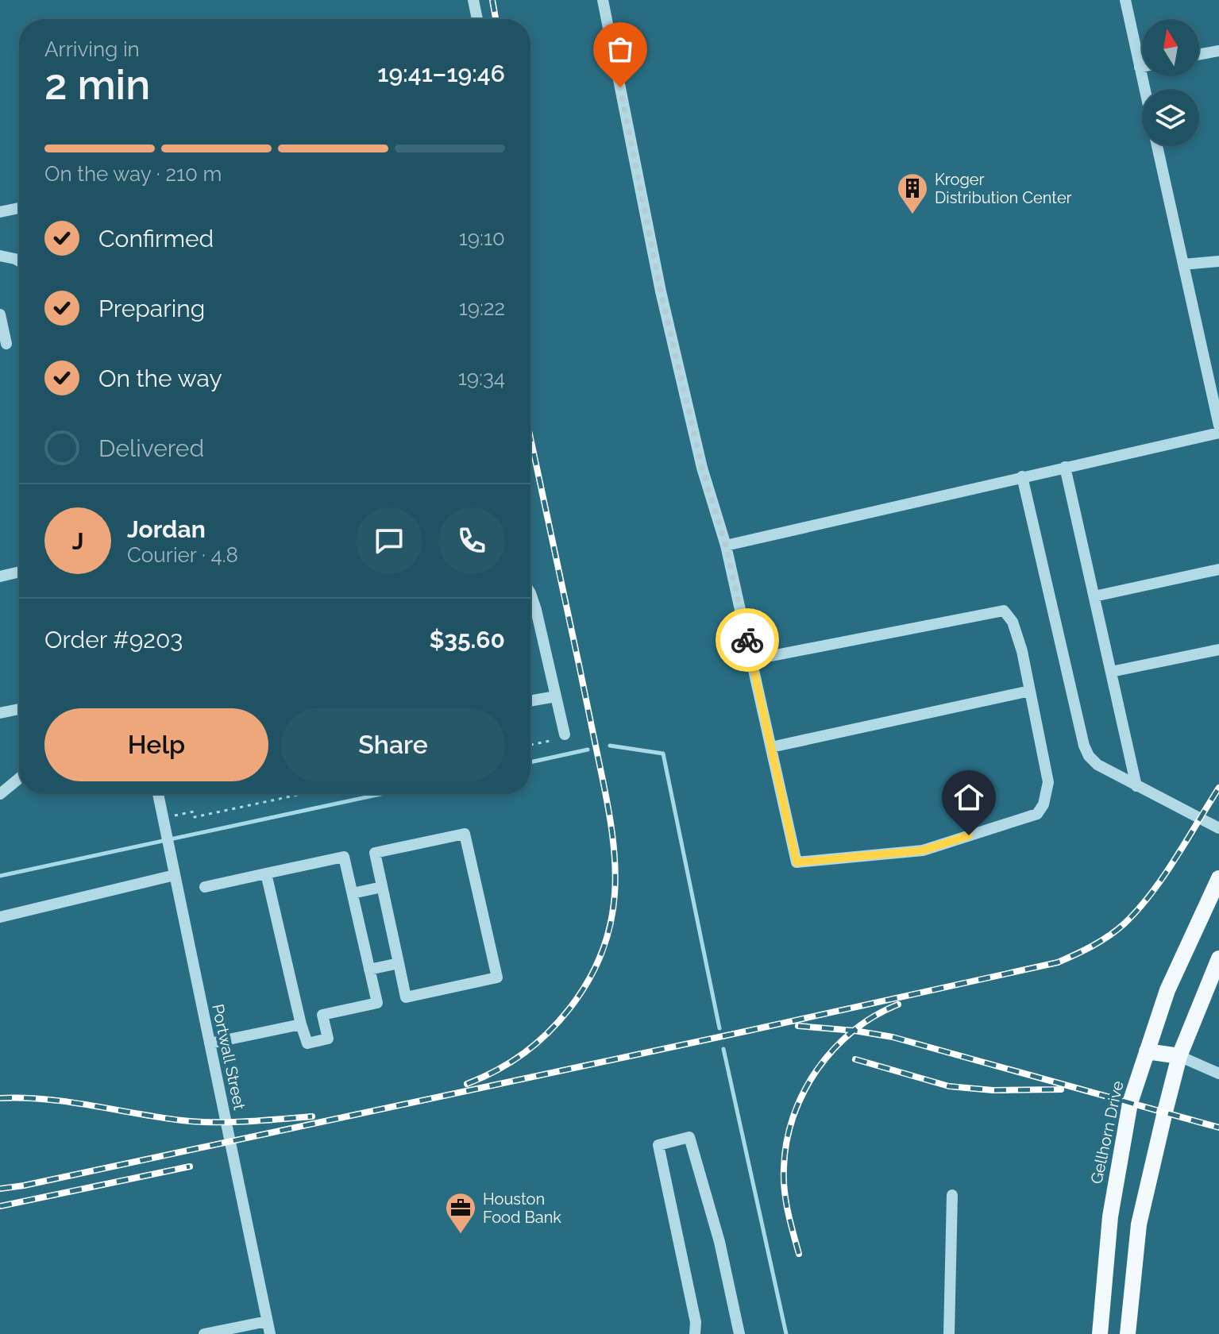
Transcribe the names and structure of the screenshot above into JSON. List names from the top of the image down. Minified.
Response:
{"streets":{"main road":["Gellhorn Drive"],"street":["Portwall Street"]},"places":{"building":["Kroger Distribution Center"],"office":["Houston Food Bank"]},"north":"top","page":{"heading":["2 min","Arriving in","19:41–19:46"],"panel":["Jordan","Courier · 4.8","Order #9203","$35.60"],"bar":"On the way · 210 m","list":[["Confirmed","19:10"],["Preparing","19:22"],["On the way","19:34"],"Delivered"],"round":"J","buttons":["Help","Share"]}}
